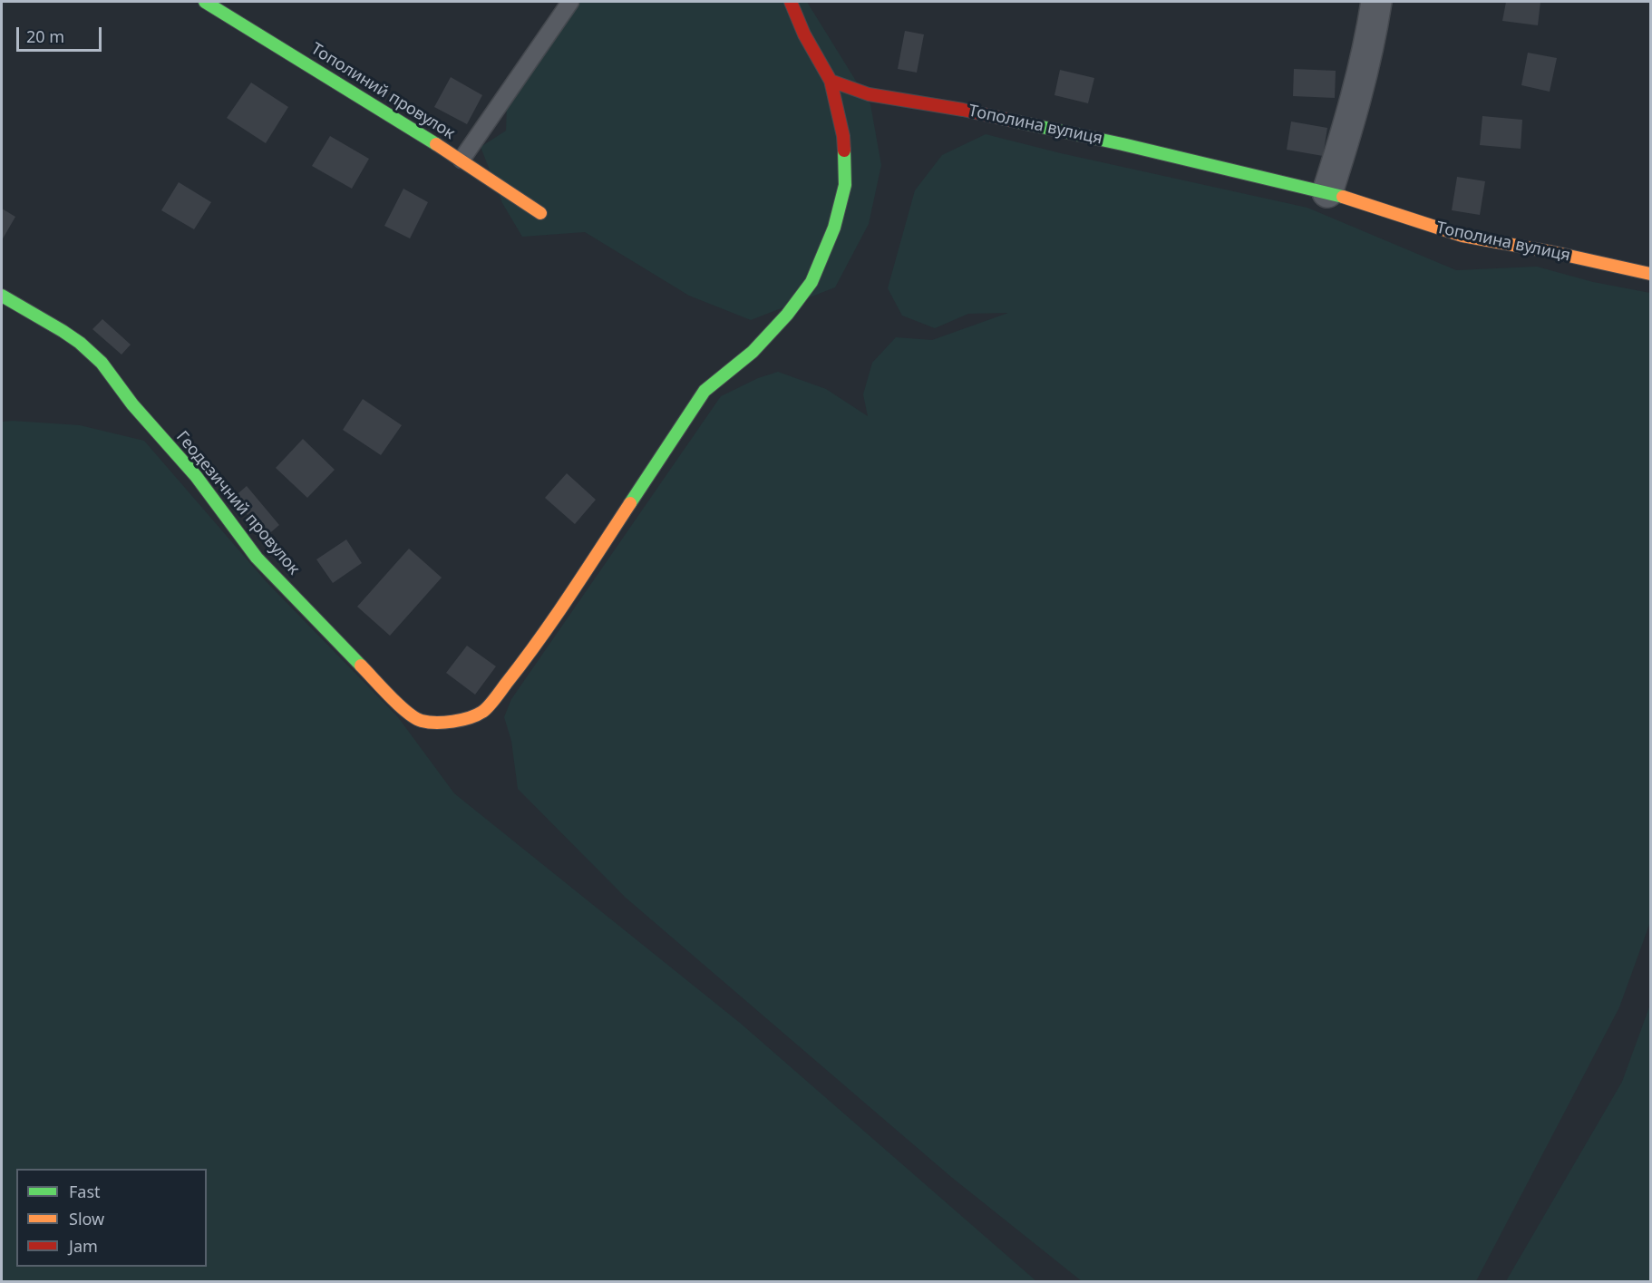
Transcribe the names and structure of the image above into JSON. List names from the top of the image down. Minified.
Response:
{"streets":{"street":["Тополиний провулок","Тополина вулиця","Геодезичний провулок"]},"crossings":[["Тополина вулиця","Геодезичний провулок"]],"legend":["Fast","Slow","Jam"],"scale_bar":"20 m"}
